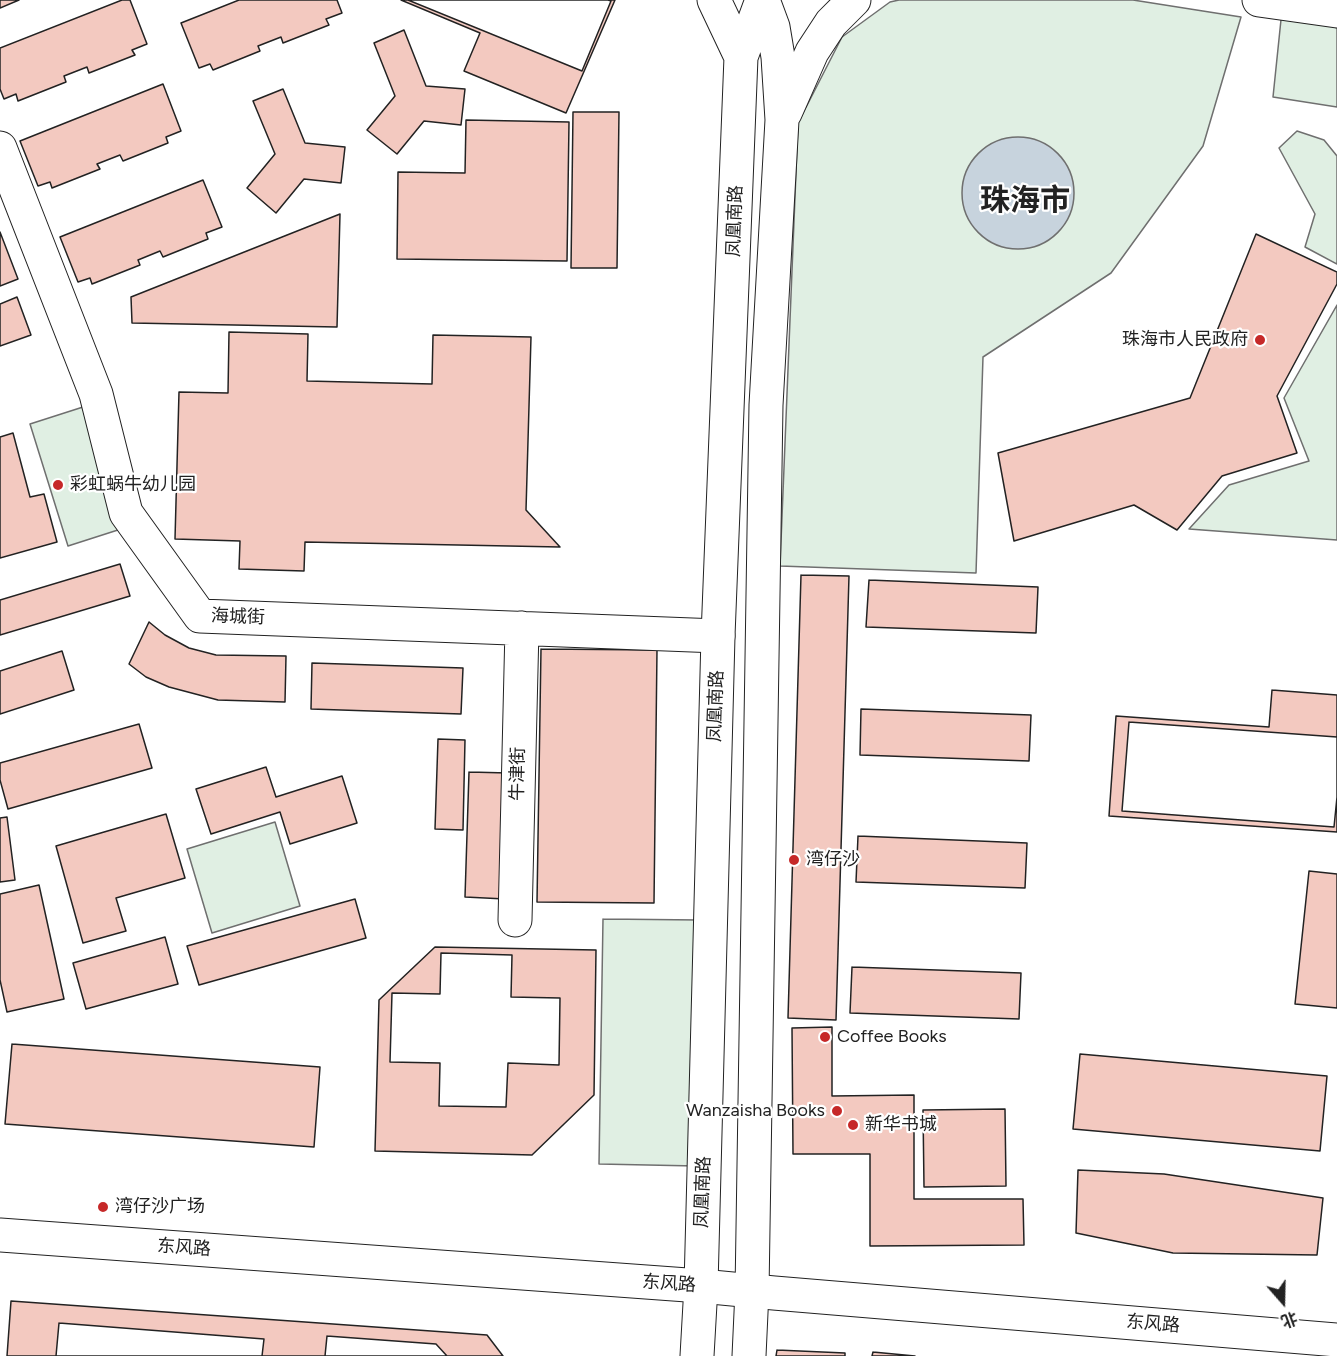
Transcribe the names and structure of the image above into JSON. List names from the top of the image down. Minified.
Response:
{"streets":{"main road":["凤凰南路","海城街","牛津街","东风路"]},"crossings":[["凤凰南路","海城街"],["凤凰南路","东风路"],["海城街","牛津街"]],"districts":["珠海市"],"places":["珠海市人民政府","彩虹蜗牛幼儿园","湾仔沙","Coffee Books","Wanzaisha Books","新华书城","湾仔沙广场"],"north":"bottom"}
